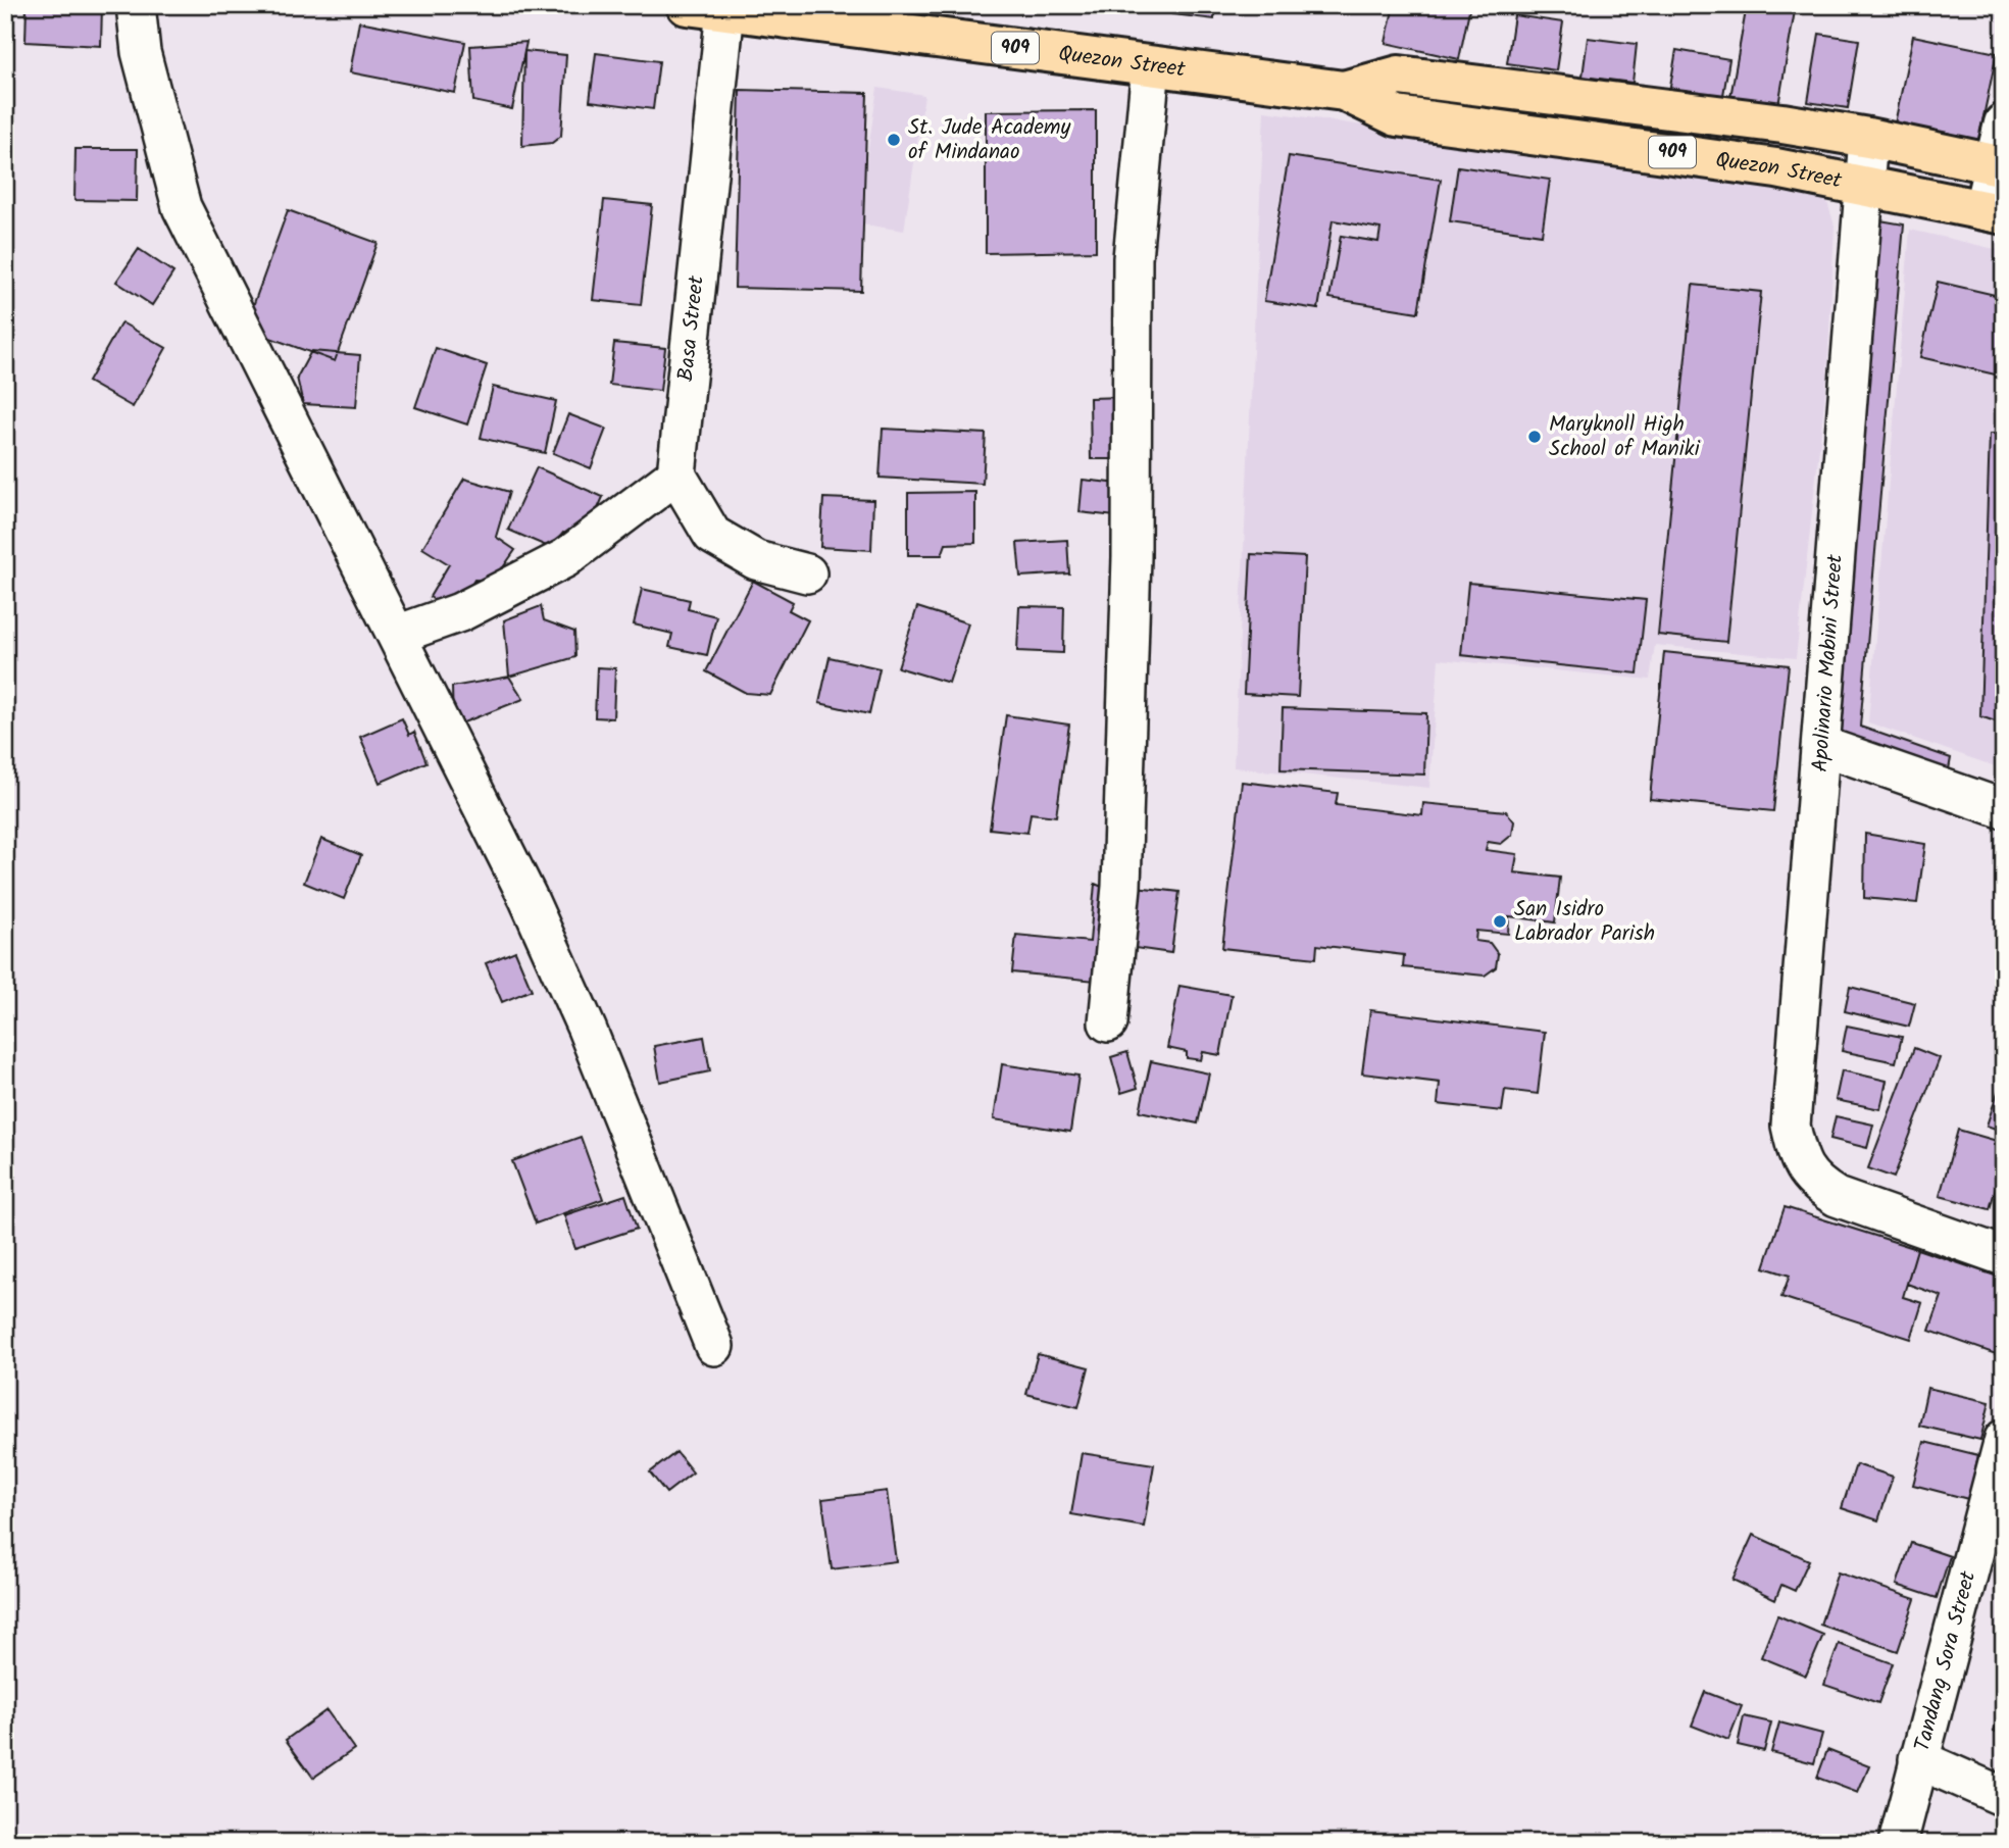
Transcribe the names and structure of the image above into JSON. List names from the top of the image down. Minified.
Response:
{"streets":{"highway":["909","Quezon Street"],"street":["Basa Street","Apolinario Mabini Street","Tandang Sora Street"]},"crossings":[["Quezon Street","Basa Street"],["Quezon Street","Apolinario Mabini Street"]],"places":["St. Jude Academy of Mindanao","Maryknoll High School of Maniki","San Isidro Labrador Parish"]}
